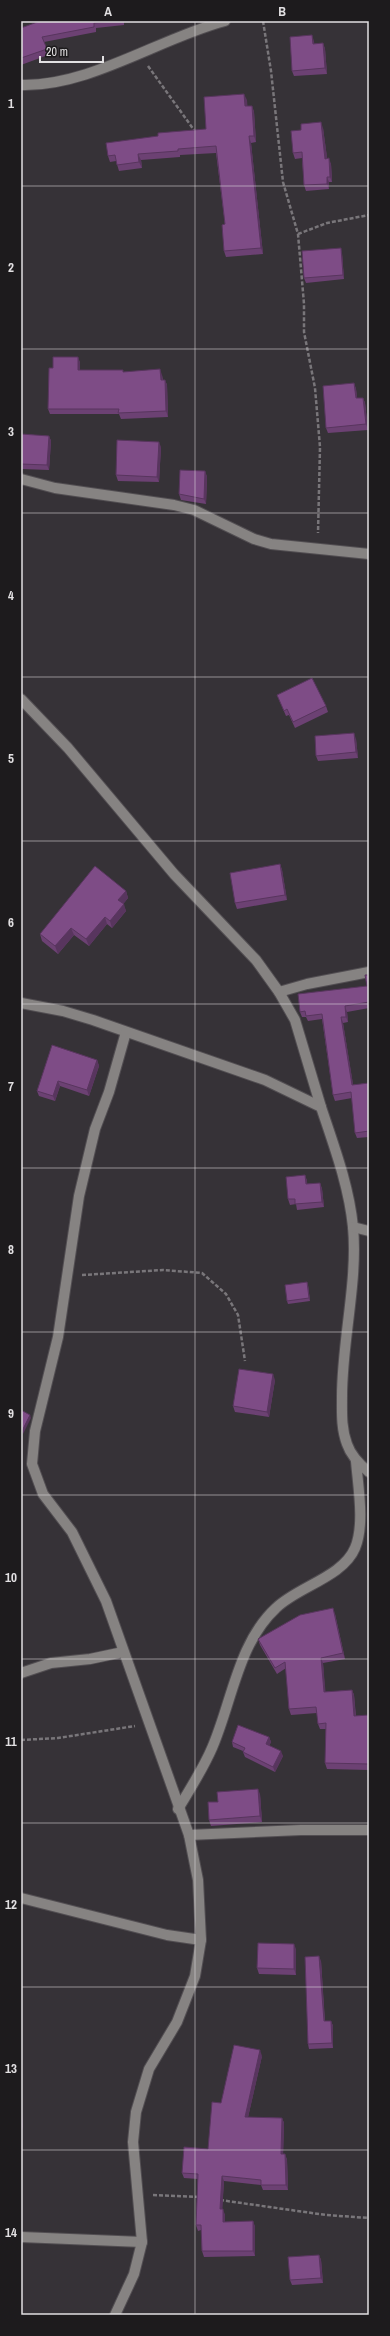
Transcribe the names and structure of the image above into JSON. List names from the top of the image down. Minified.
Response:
{"scale_bar":"20 m","grid":{"columns":["A","B"],"rows":["1","2","3","4","5","6","7","8","9","10","11","12","13","14"]}}
